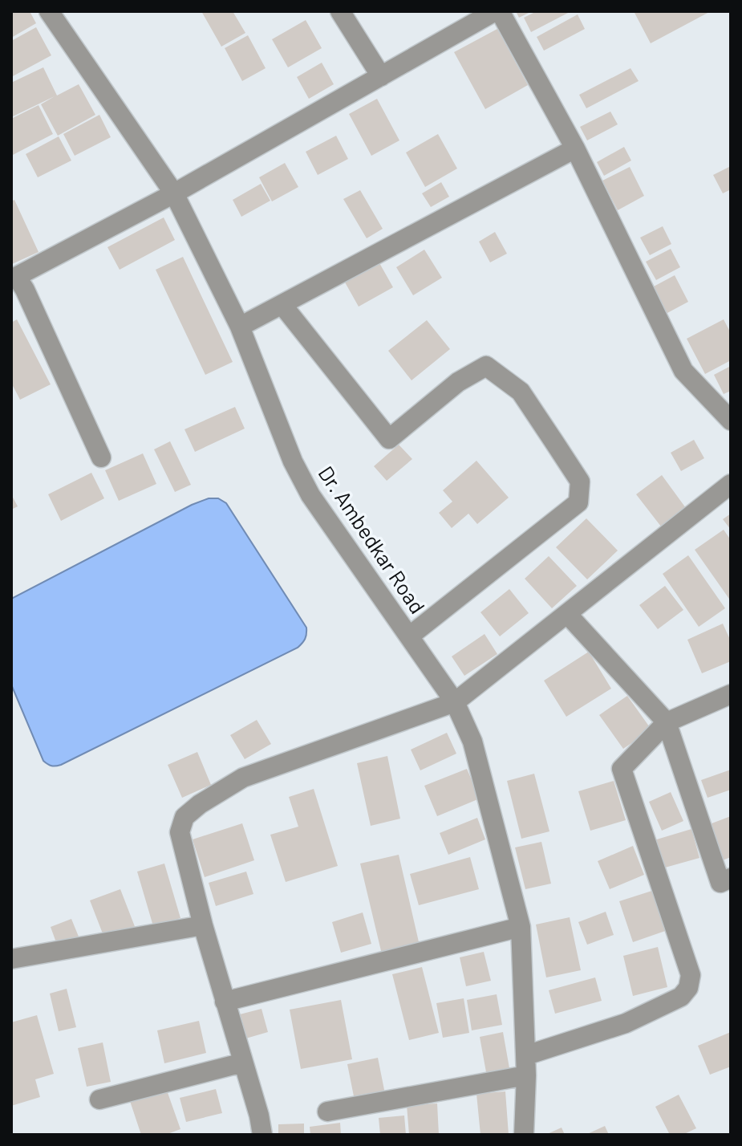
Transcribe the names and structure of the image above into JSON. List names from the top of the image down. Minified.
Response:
{"streets":{"street":["Dr. Ambedkar Road"]}}
